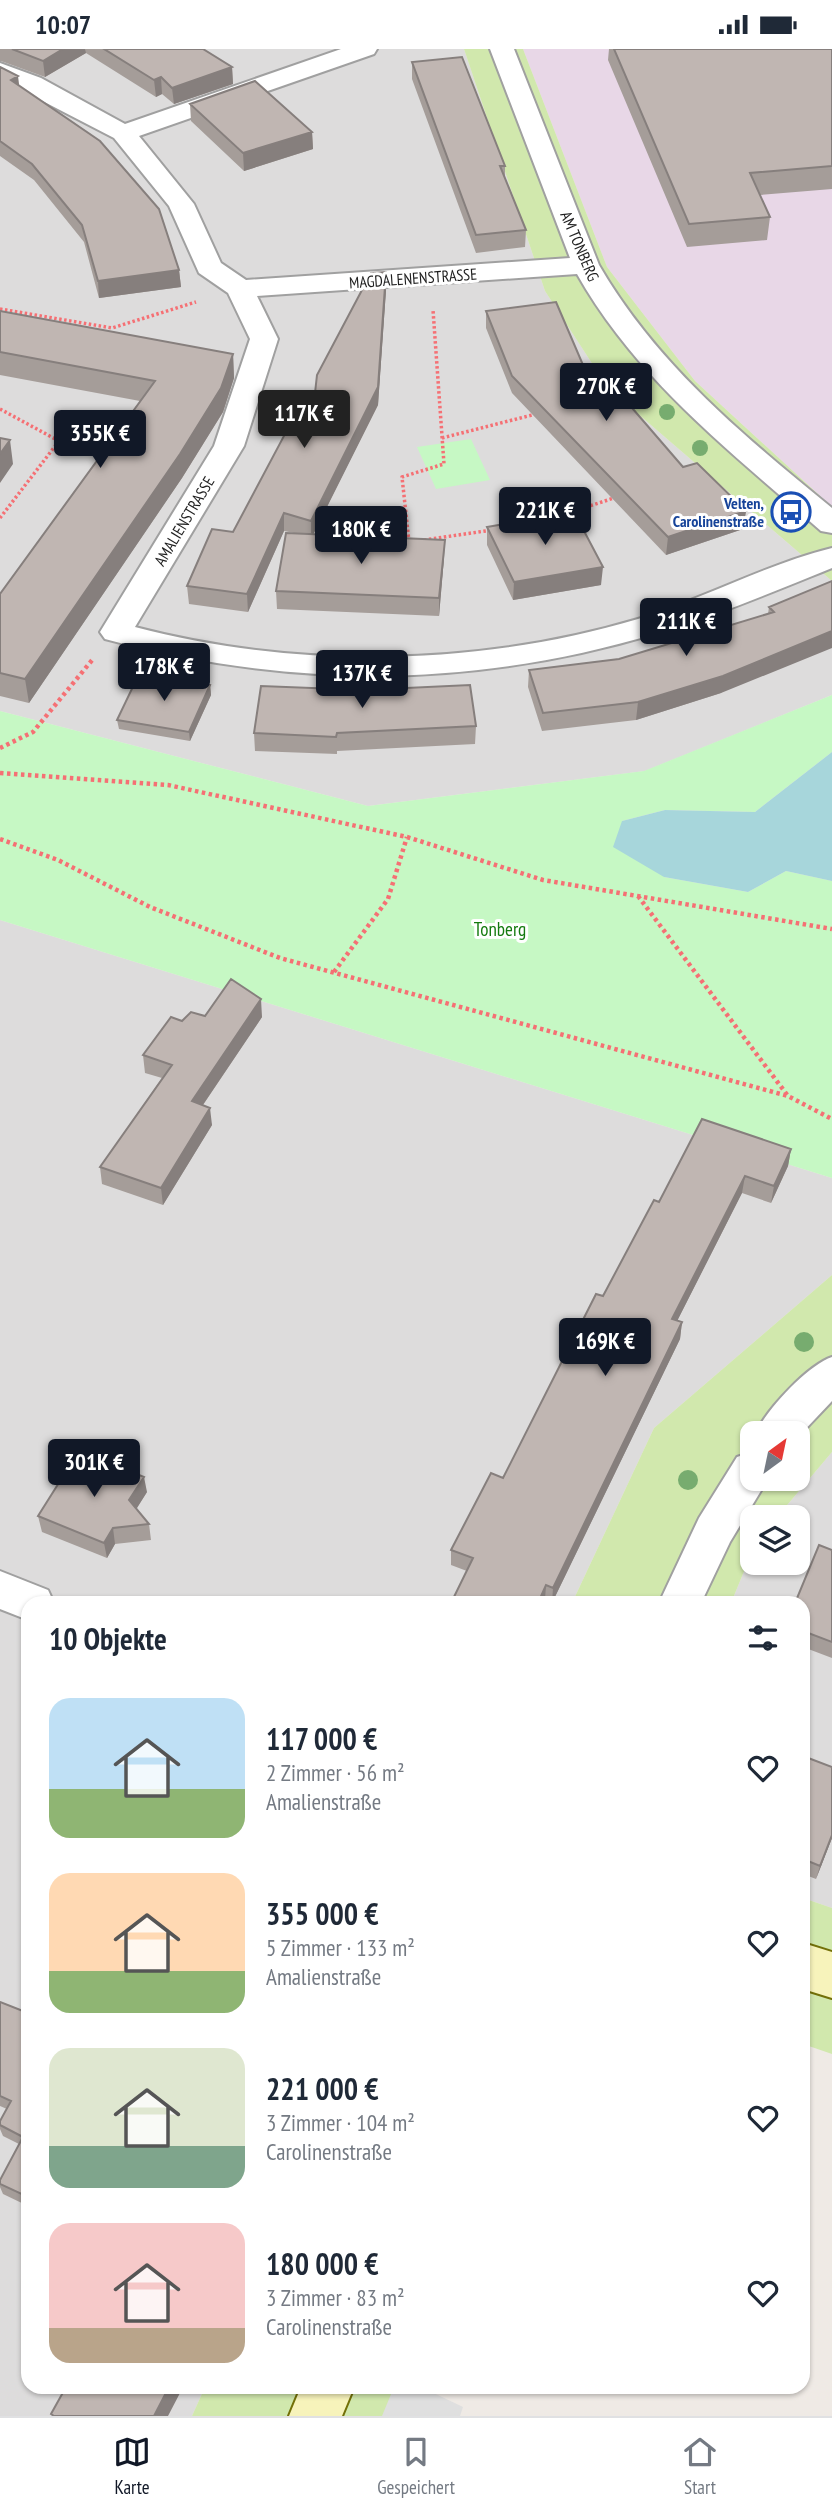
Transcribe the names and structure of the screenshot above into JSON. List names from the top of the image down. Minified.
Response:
{"streets":{"street":["AM TONBERG","MAGDALENENSTRASSE","AMALIENSTRASSE"]},"crossings":[["AM TONBERG","MAGDALENENSTRASSE"],["MAGDALENENSTRASSE","AMALIENSTRASSE"]],"parks":["Tonberg"],"places":{"bus stop":["Velten, Carolinenstraße"]},"north":"top right","page":{"status":"10:07","price":["270K €","117K €","355K €","221K €","180K €","211K €","178K €","137K €","169K €","301K €"],"heading":"10 Objekte","list":[{"name":"117 000 €","note":"2 Zimmer · 56 m² · Amalienstraße"},{"name":"355 000 €","note":"5 Zimmer · 133 m² · Amalienstraße"},{"name":"221 000 €","note":"3 Zimmer · 104 m² · Carolinenstraße"},{"name":"180 000 €","note":"3 Zimmer · 83 m² · Carolinenstraße"}],"tabs":["Karte","Gespeichert","Start"]}}
